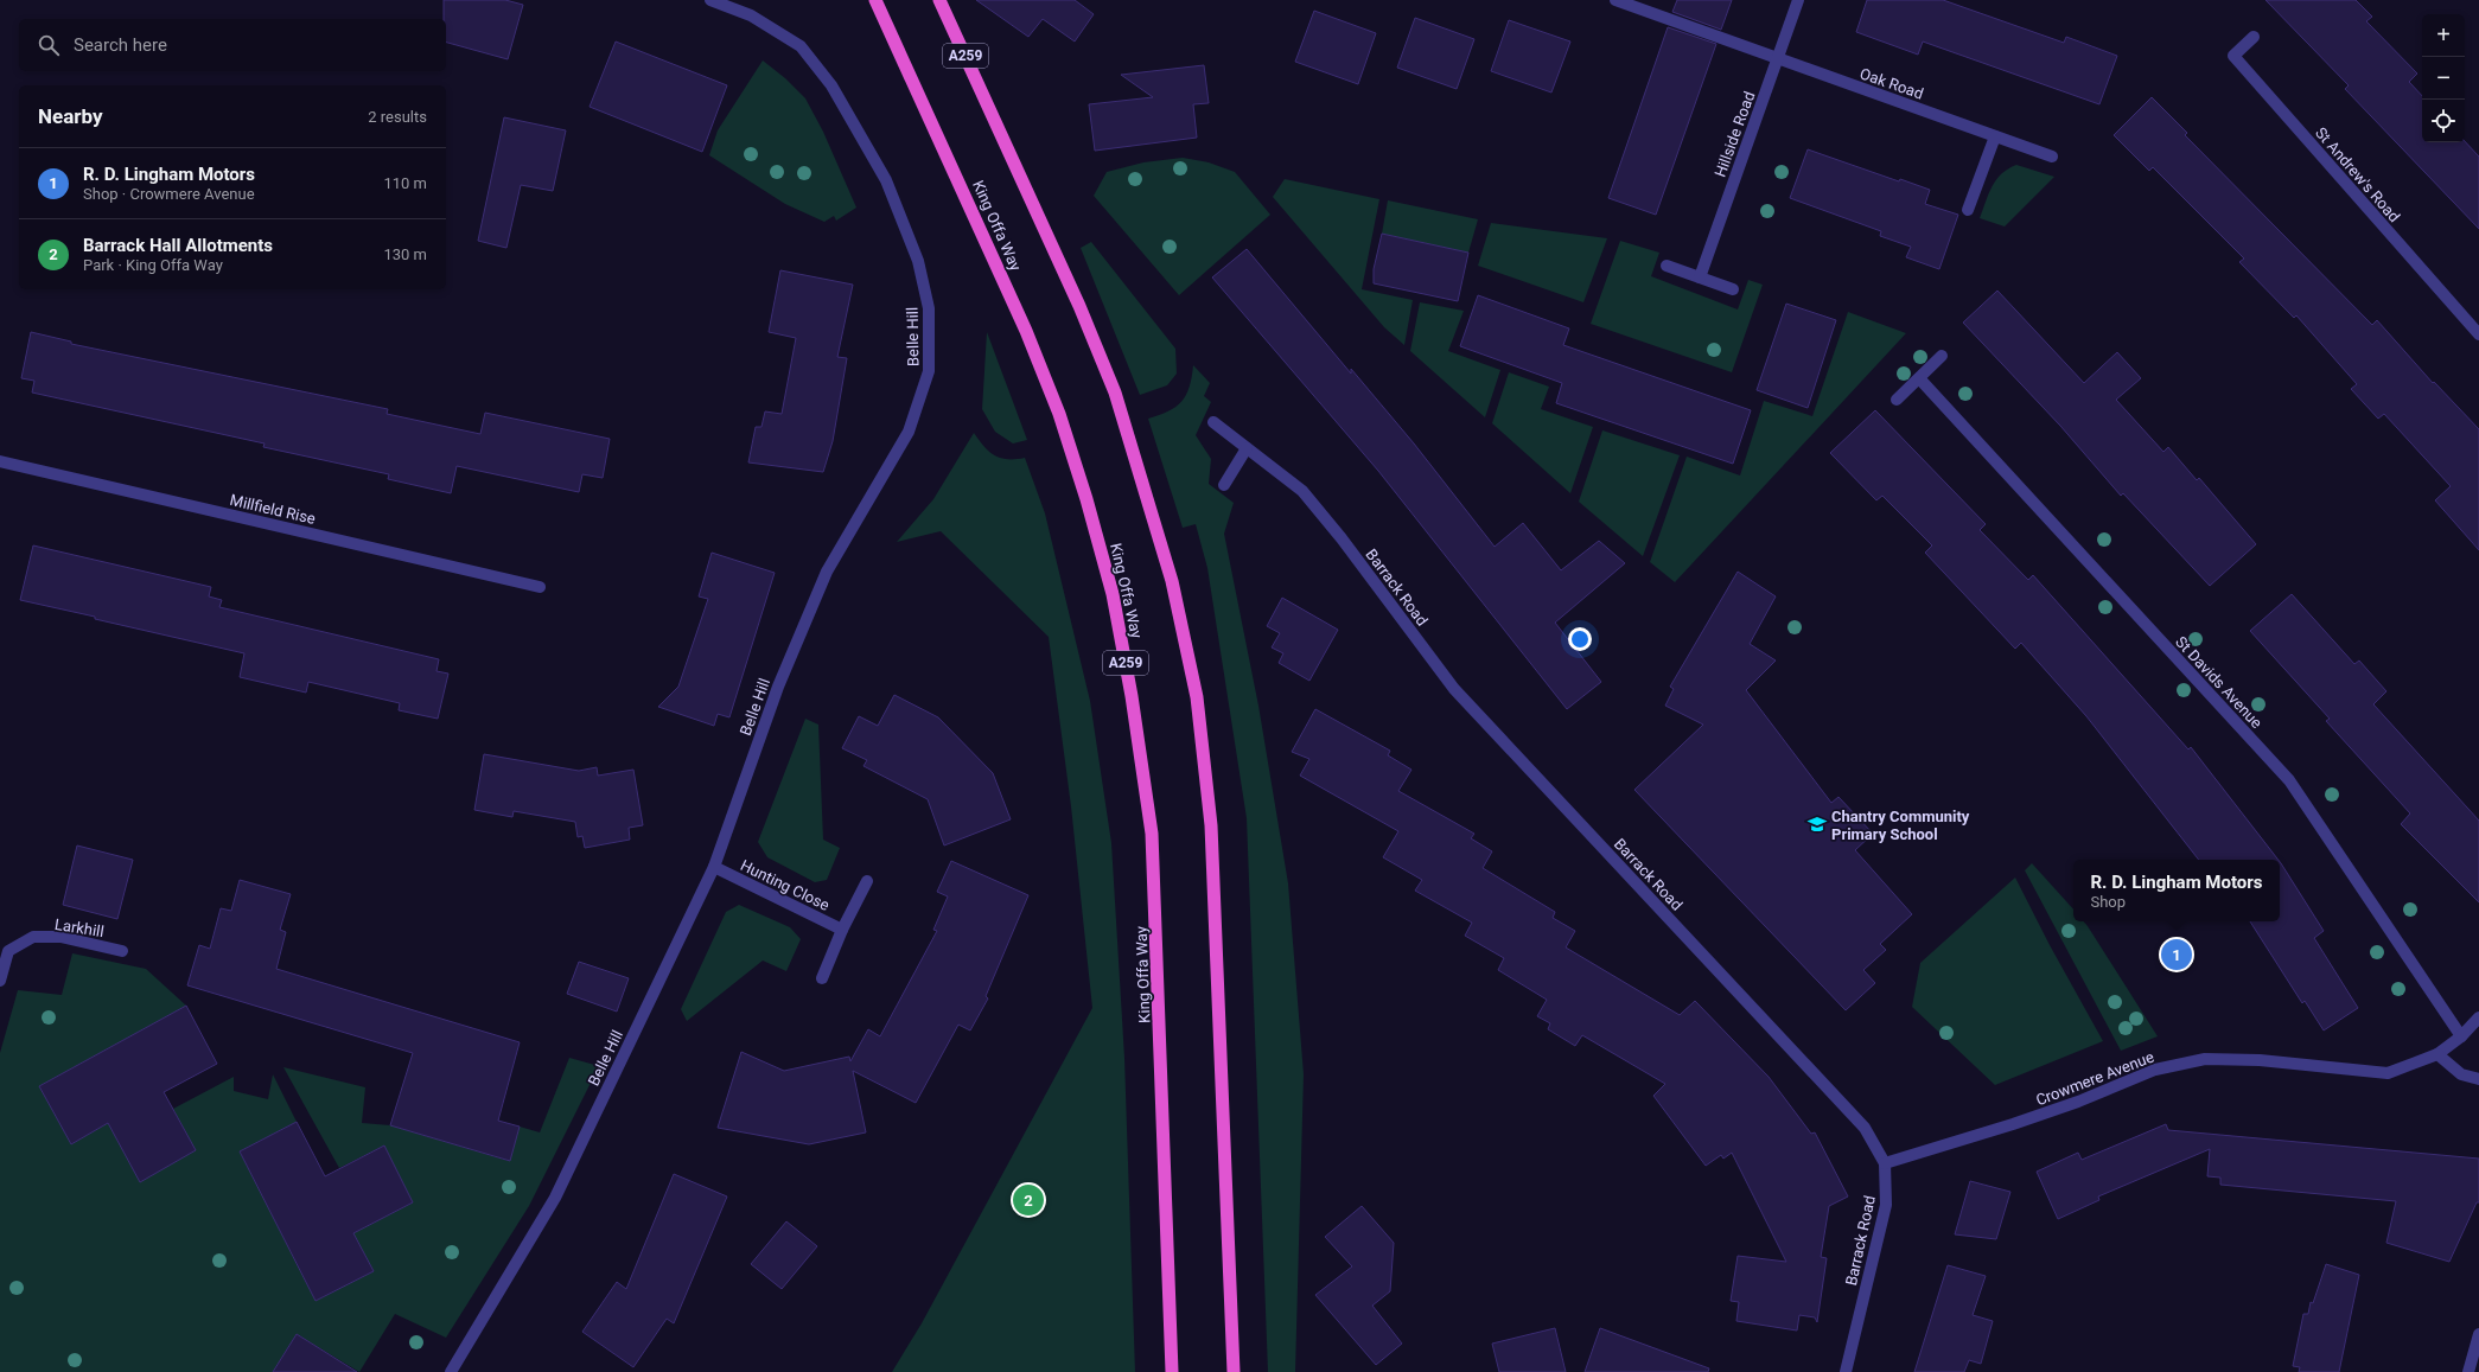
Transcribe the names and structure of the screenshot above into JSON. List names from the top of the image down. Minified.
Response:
{"streets":{"highway":["A259","King Offa Way"],"street":["Oak Road","Hillside Road","St Andrew's Road","Belle Hill","Millfield Rise","Barrack Road","St Davids Avenue","Hunting Close","Larkhill","Crowmere Avenue"]},"crossings":[["Oak Road","Hillside Road"],["Belle Hill","Hunting Close"],["Barrack Road","Crowmere Avenue"],["St Davids Avenue","Crowmere Avenue"]],"places":{"school or university":["Chantry Community Primary School"]},"page":{"map_buttons":["+","−"],"search":"Search here","heading":["Nearby","2 results"],"list":[{"mark":"1","name":"R. D. Lingham Motors","note":"Shop · Crowmere Avenue","value":"110 m"},{"mark":"2","name":"Barrack Hall Allotments","note":"Park · King Offa Way","value":"130 m"}],"popup":["R. D. Lingham Motors","Shop"],"pins":["1","2"]}}
